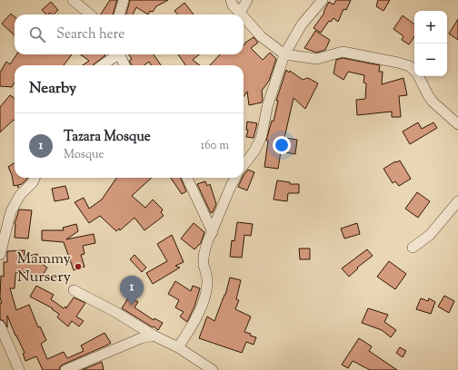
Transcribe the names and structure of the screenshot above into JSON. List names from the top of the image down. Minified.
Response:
{"places":["Mammy Nursery"],"page":{"map_buttons":["+","−"],"search":"Search here","heading":"Nearby","list":[{"mark":"1","name":"Tazara Mosque","note":"Mosque","value":"160 m"}],"pins":"1"}}
